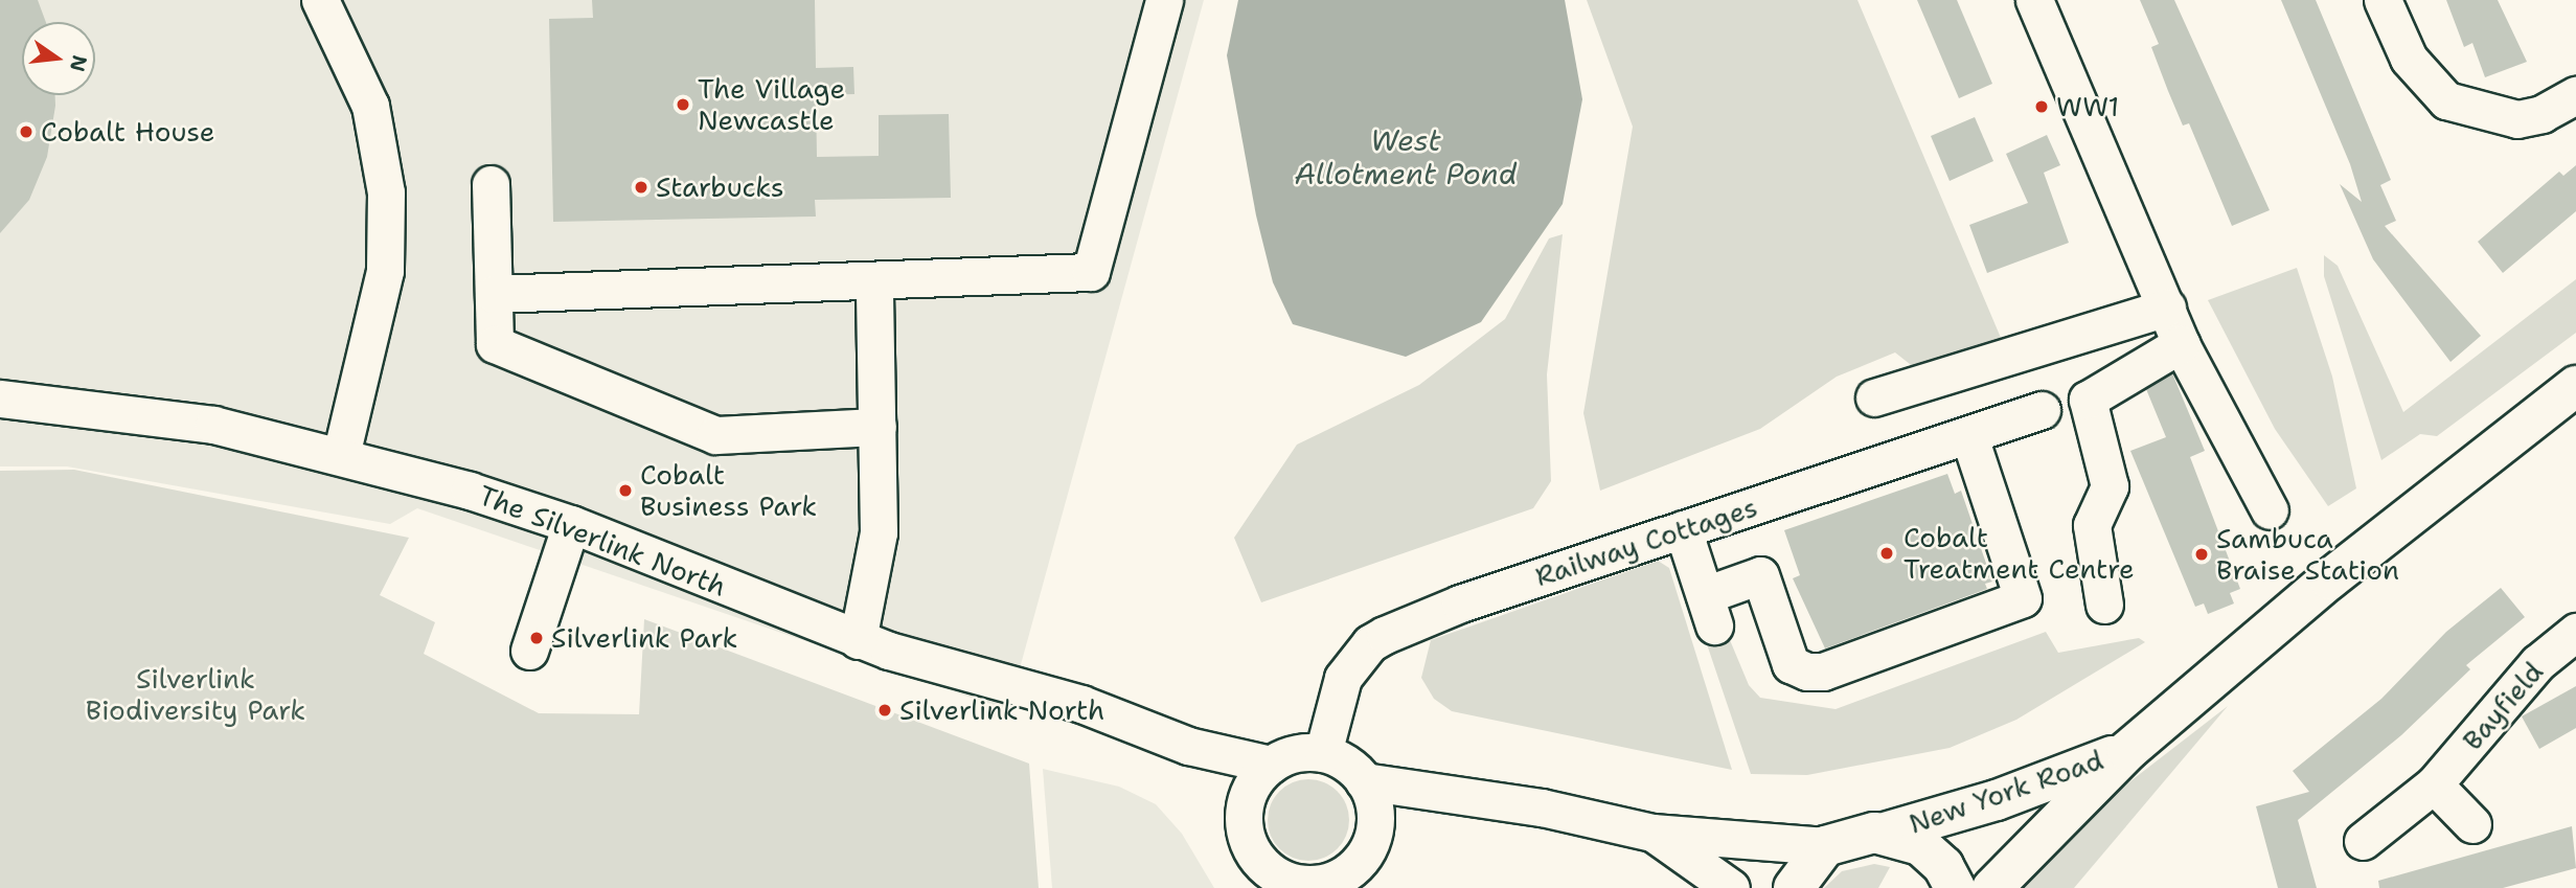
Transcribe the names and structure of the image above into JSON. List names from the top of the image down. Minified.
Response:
{"streets":{"main road":["New York Road"],"street":["The Silverlink North","Railway Cottages","Bayfield"]},"crossings":[["The Silverlink North","Railway Cottages"]],"water":["West Allotment Pond"],"parks":["Silverlink Biodiversity Park"],"places":["The Village Newcastle","WW1","Cobalt House","Starbucks","Cobalt Business Park","Cobalt Treatment Centre","Sambuca Braise Station","Silverlink Park","Silverlink North"],"north":"right"}
